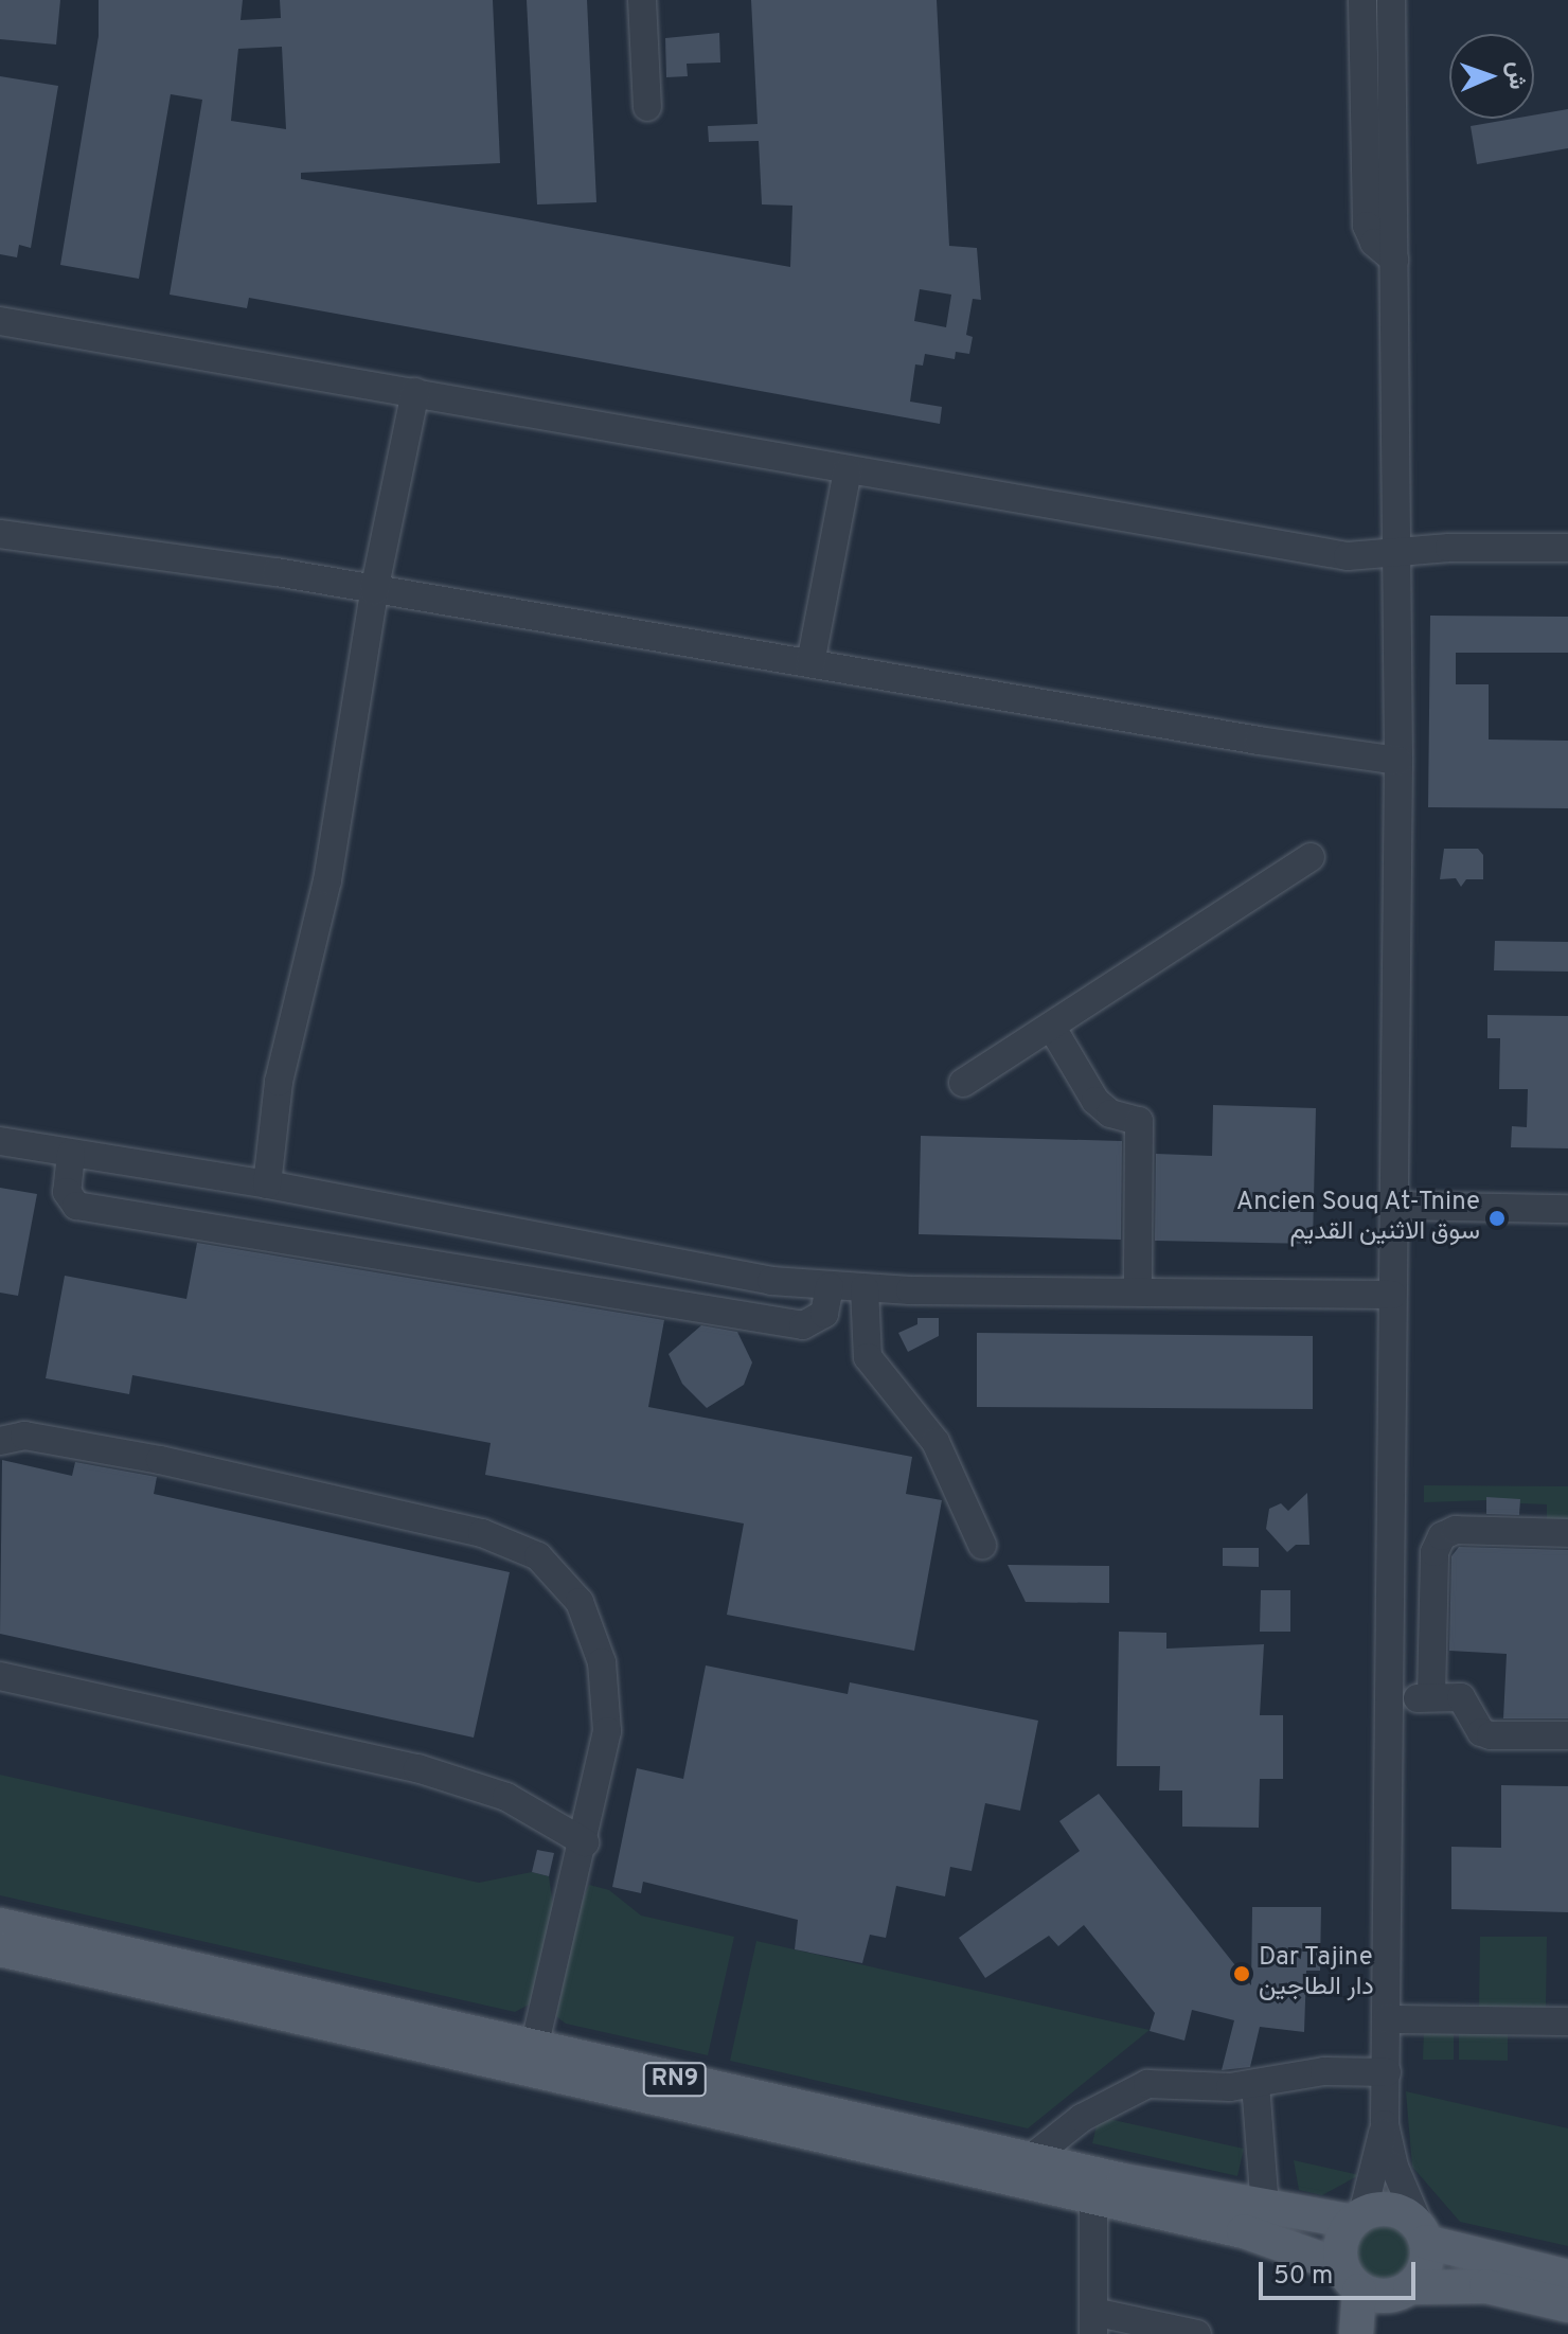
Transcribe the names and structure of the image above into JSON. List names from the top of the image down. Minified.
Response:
{"streets":{"main road":["RN9"]},"places":["Ancien Souq At-Tnine سوق الاثنين القديم","Dar Tajine دار الطاجين"],"scale_bar":"50 m","north":"right"}
